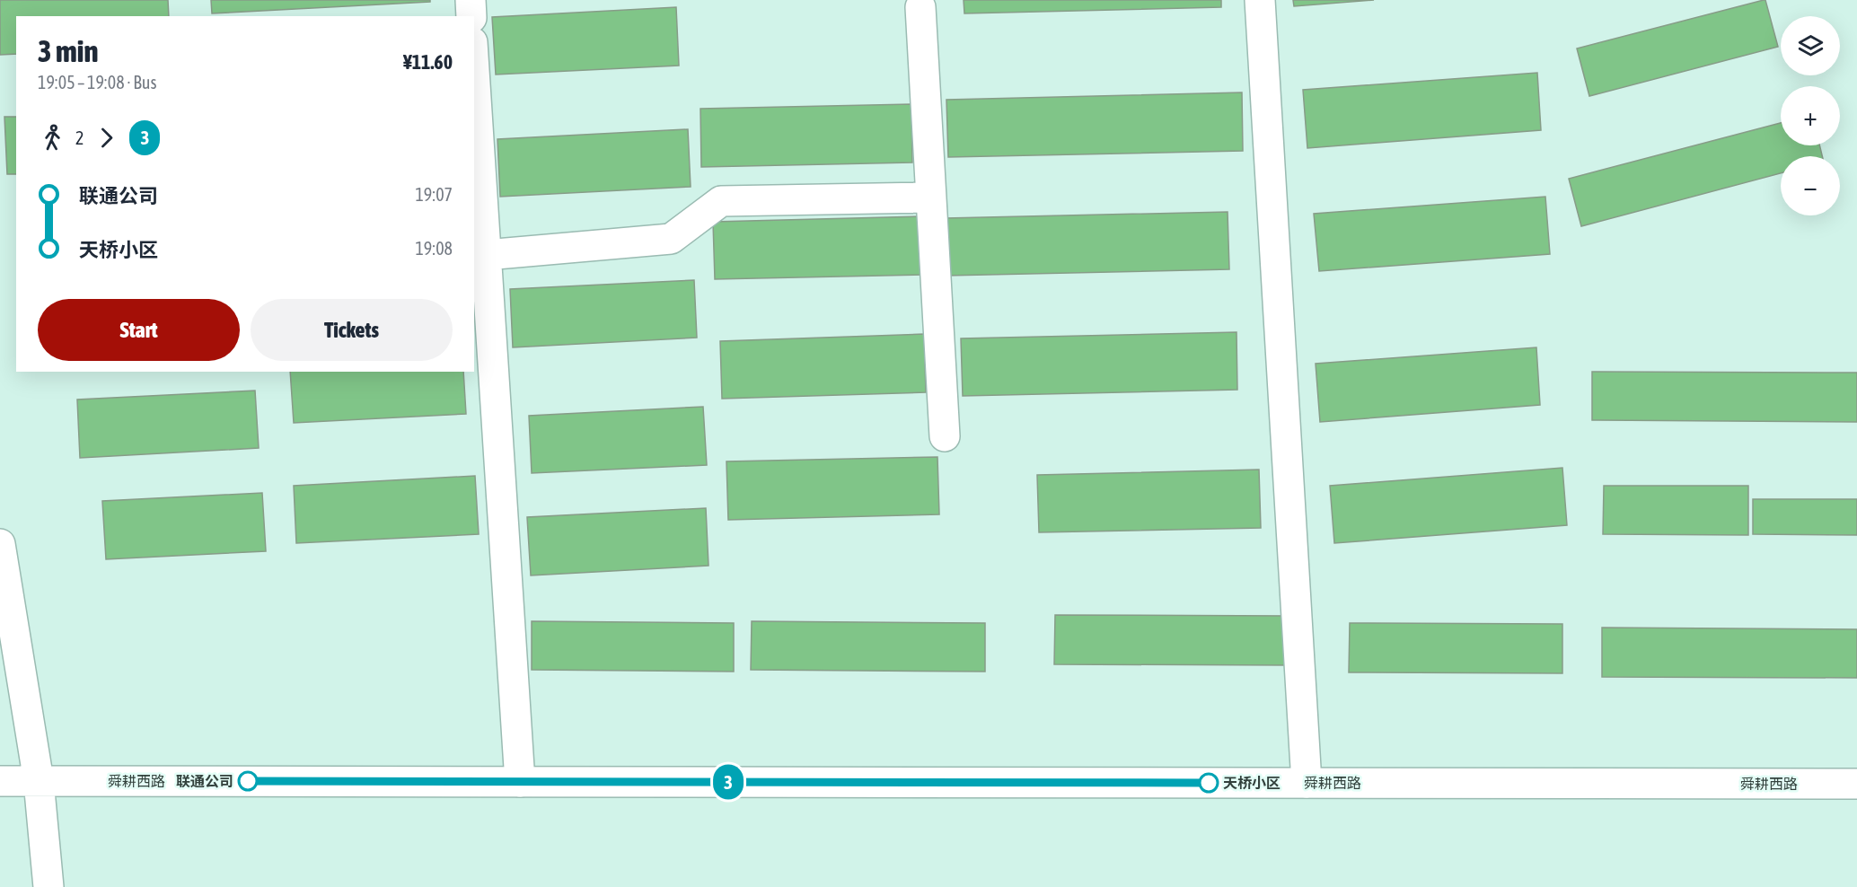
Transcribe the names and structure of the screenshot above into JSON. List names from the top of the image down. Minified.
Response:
{"streets":{"street":["舜耕西路"]},"places":["联通公司","天桥小区"],"lines":["bus line 3"],"page":{"on_map":"3","map_buttons":["+","−"],"heading":["3 min","19:05 – 19:08 · Bus","¥11.60"],"legs":["2","3"],"list":[{"name":"联通公司","value":"19:07"},{"name":"天桥小区","value":"19:08"}],"buttons":["Start","Tickets"]}}
